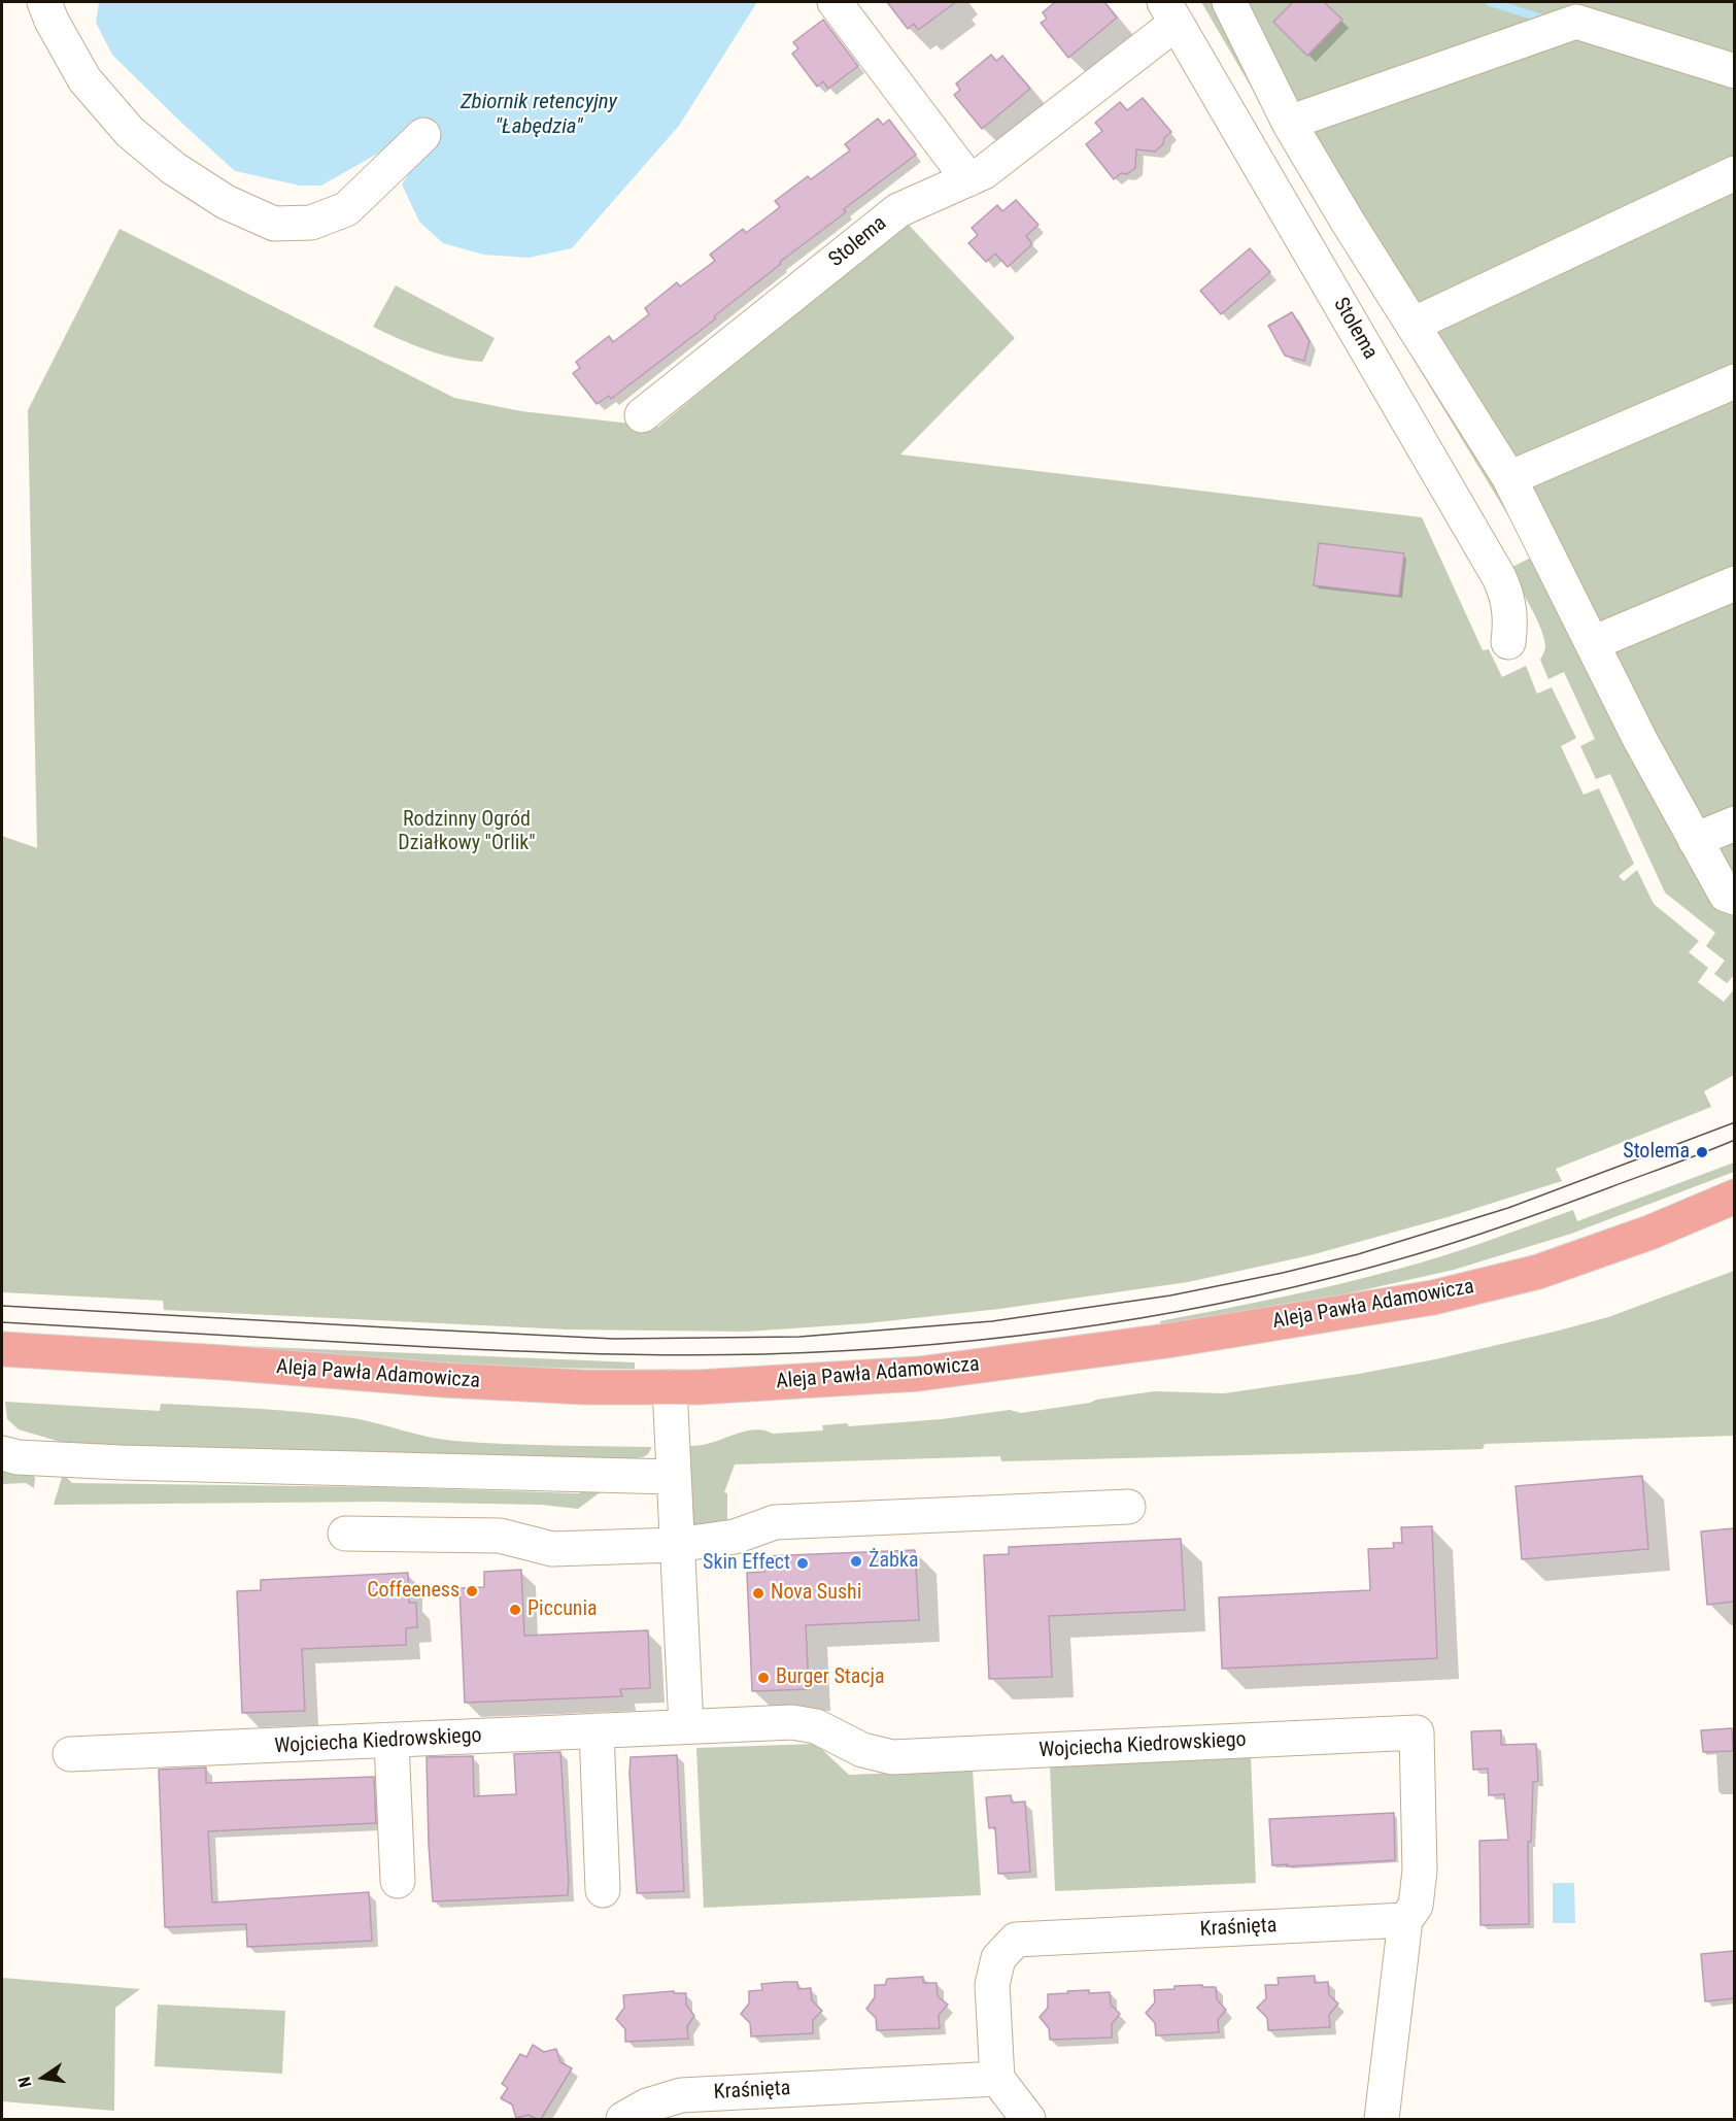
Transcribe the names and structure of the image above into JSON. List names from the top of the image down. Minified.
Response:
{"streets":{"main road":["Aleja Pawła Adamowicza"],"street":["Stolema","Wojciecha Kiedrowskiego","Kraśnięta"]},"crossings":[["Wojciecha Kiedrowskiego","Kraśnięta"]],"water":["Zbiornik retencyjny \"Łabędzia\""],"parks":["Rodzinny Ogród Działkowy \"Orlik\""],"places":["Stolema","Żabka","Skin Effect","Coffeeness","Nova Sushi","Piccunia","Burger Stacja"],"north":"left"}
